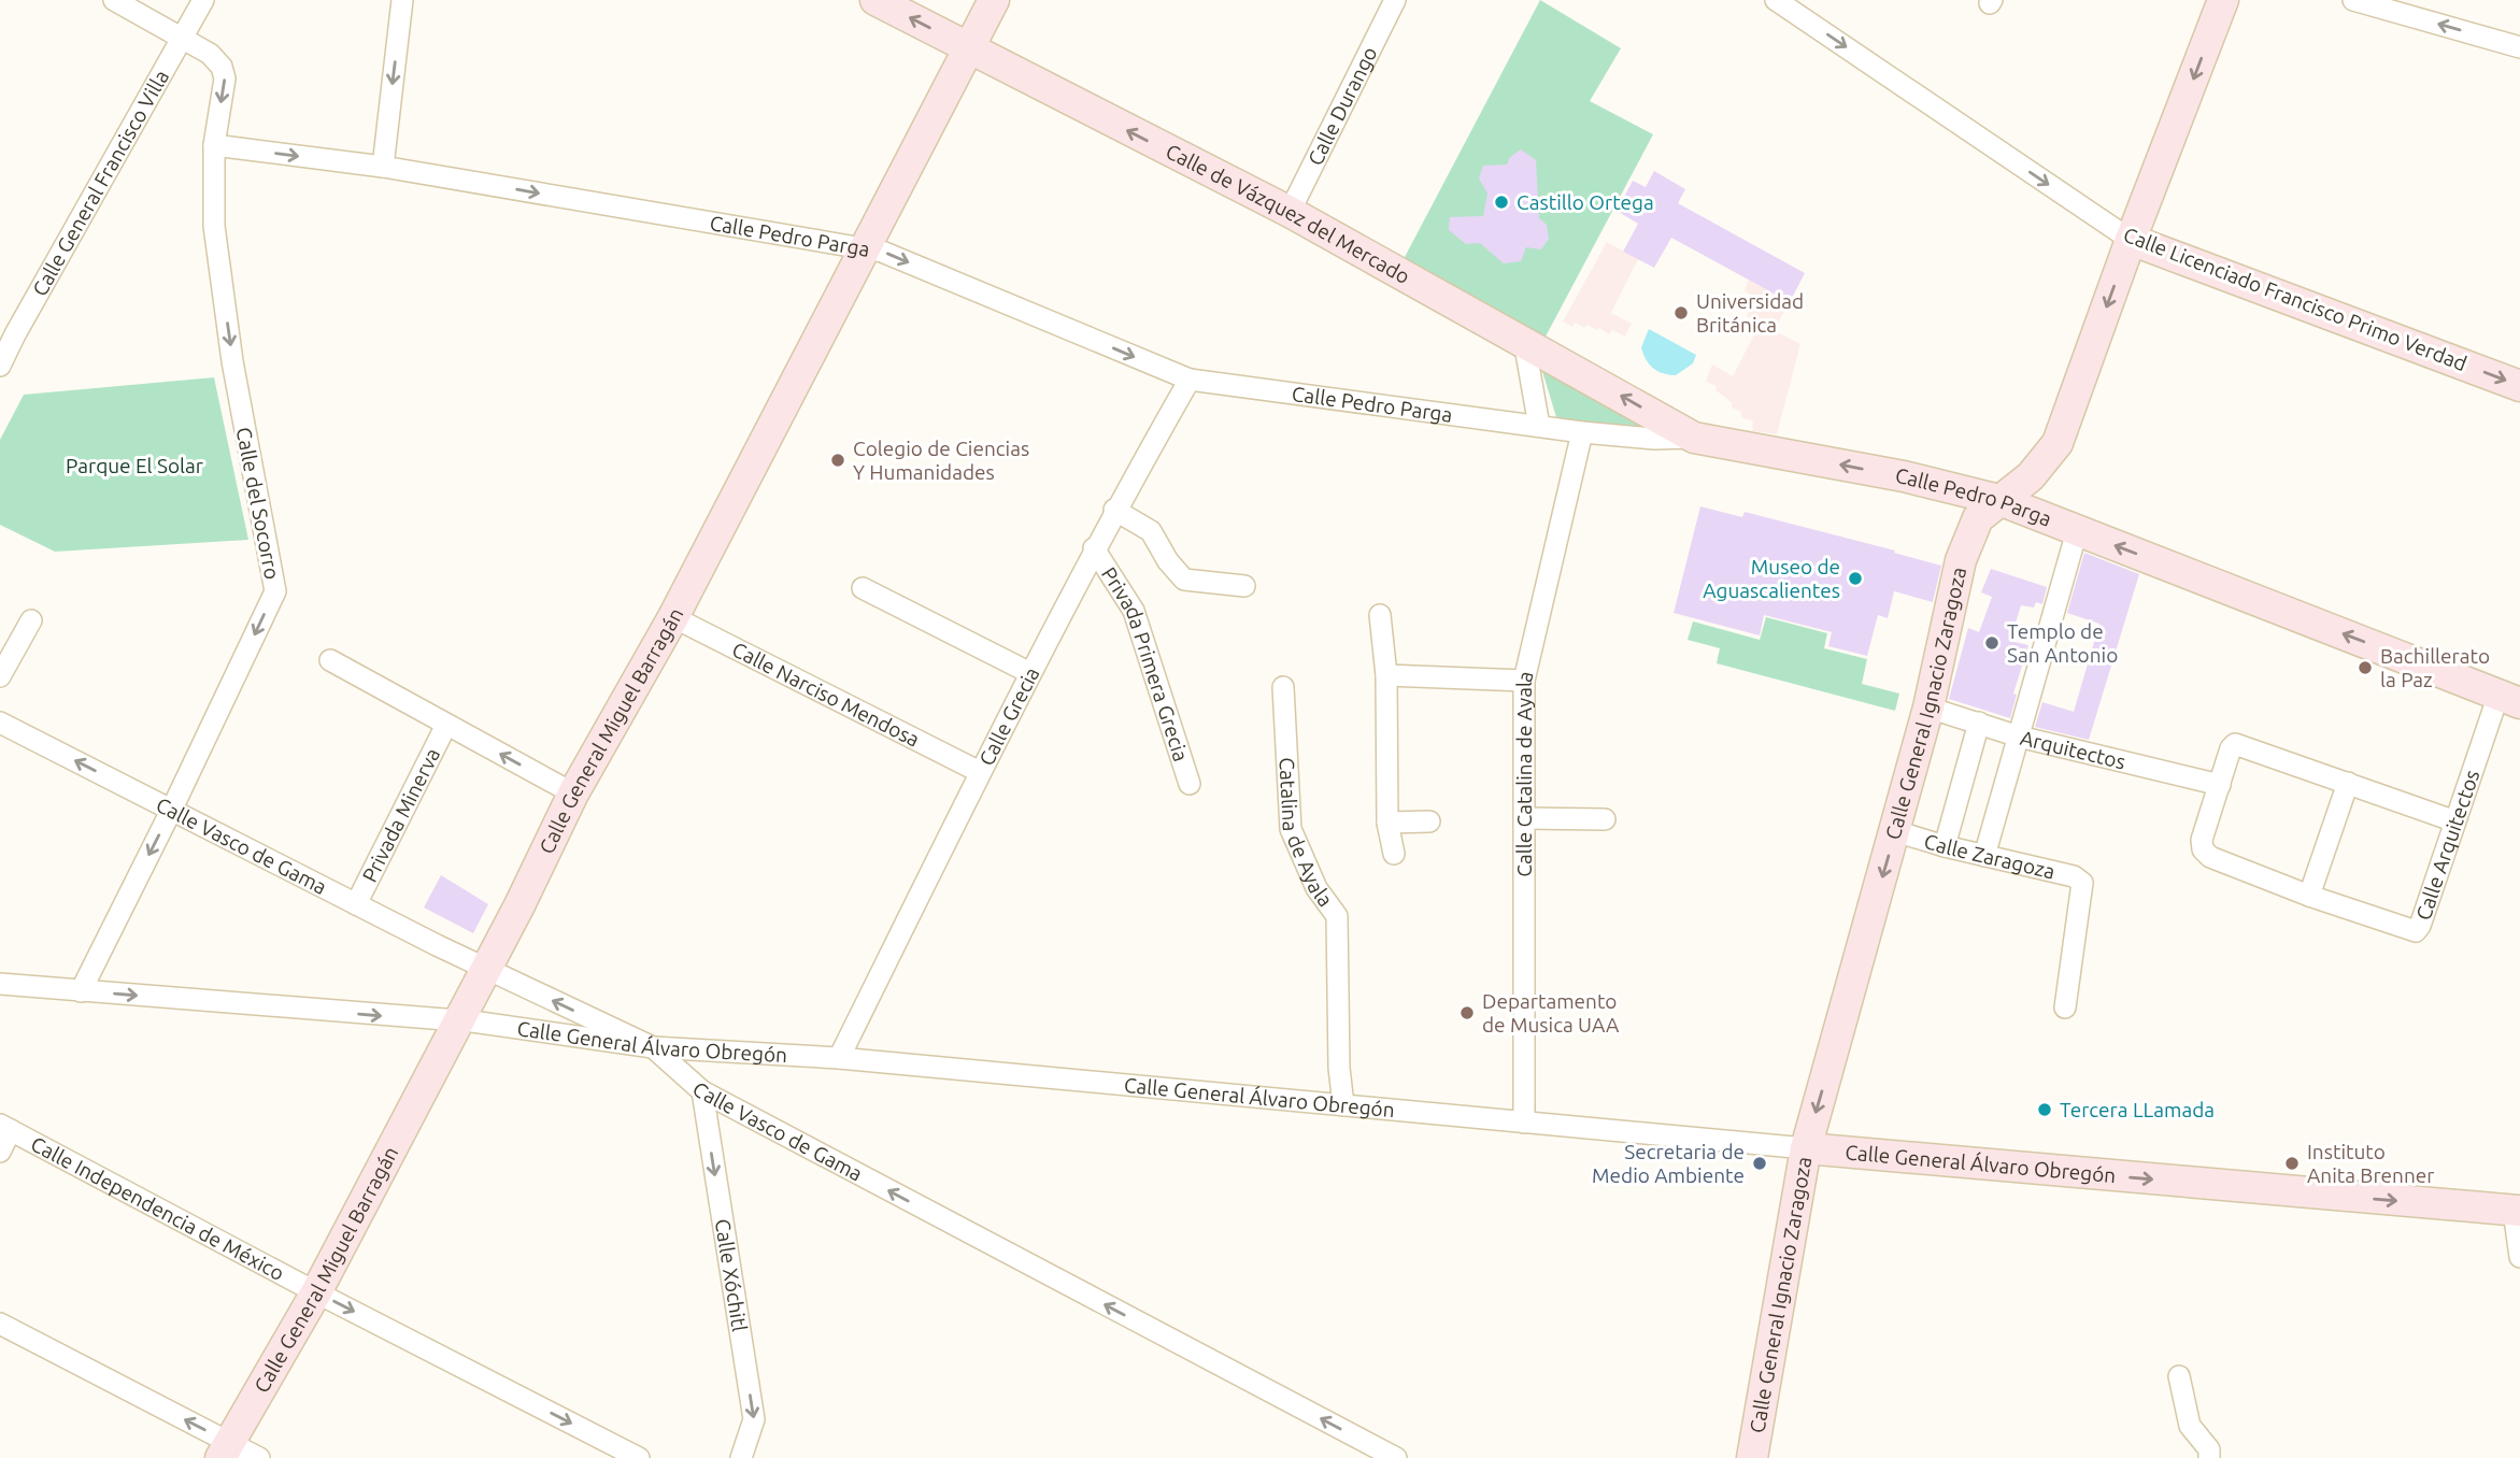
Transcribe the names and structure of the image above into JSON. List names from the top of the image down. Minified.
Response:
{"streets":{"street":["Calle Durango","Calle General Francisco Villa","Calle de Vázquez del Mercado","Calle Pedro Parga","Calle Licenciado Francisco Primo Verdad","Calle del Socorro","Privada Primera Grecia","Calle Narciso Mendosa","Calle General Ignacio Zaragoza","Calle Grecia","Calle General Miguel Barragán","Arquitectos","Calle Catalina de Ayala","Privada Minerva","Catalina de Ayala","Calle Arquitectos","Calle Vasco de Gama","Calle Zaragoza","Calle General Álvaro Obregón","Calle Independencia de México","Calle Xóchitl"]},"crossings":[["Calle Durango","Calle de Vázquez del Mercado"],["Calle General Francisco Villa","Calle del Socorro"],["Calle de Vázquez del Mercado","Calle Pedro Parga"],["Calle de Vázquez del Mercado","Calle General Miguel Barragán"],["Calle Pedro Parga","Calle del Socorro"],["Calle Pedro Parga","Calle General Ignacio Zaragoza"],["Calle Pedro Parga","Calle Grecia"],["Calle Pedro Parga","Calle General Miguel Barragán"],["Calle Pedro Parga","Calle Catalina de Ayala"],["Calle Pedro Parga","Calle Arquitectos"],["Calle Licenciado Francisco Primo Verdad","Calle General Ignacio Zaragoza"],["Calle del Socorro","Calle Vasco de Gama"],["Calle del Socorro","Calle General Álvaro Obregón"],["Privada Primera Grecia","Calle Grecia"],["Calle Narciso Mendosa","Calle Grecia"],["Calle Narciso Mendosa","Calle General Miguel Barragán"],["Calle General Ignacio Zaragoza","Arquitectos"],["Calle General Ignacio Zaragoza","Calle Zaragoza"],["Calle General Ignacio Zaragoza","Calle General Álvaro Obregón"],["Calle Grecia","Calle General Álvaro Obregón"],["Calle General Miguel Barragán","Privada Minerva"],["Calle General Miguel Barragán","Calle Vasco de Gama"],["Calle General Miguel Barragán","Calle General Álvaro Obregón"],["Calle General Miguel Barragán","Calle Independencia de México"],["Arquitectos","Calle Arquitectos"],["Calle Catalina de Ayala","Calle General Álvaro Obregón"],["Privada Minerva","Calle Vasco de Gama"],["Catalina de Ayala","Calle General Álvaro Obregón"],["Calle Vasco de Gama","Calle General Álvaro Obregón"],["Calle Vasco de Gama","Calle Xóchitl"]],"one_way":["Calle de Vázquez del Mercado","Calle Licenciado Francisco Primo Verdad","Calle del Socorro","Calle General Ignacio Zaragoza","Calle Vasco de Gama","Calle General Álvaro Obregón","Calle Independencia de México","Calle Xóchitl"],"parks":["Parque El Solar"],"places":["Castillo Ortega","Universidad Británica","Colegio de Ciencias Y Humanidades","Museo de Aguascalientes","Templo de San Antonio","Bachillerato la Paz","Departamento de Musica UAA","Tercera LLamada","Secretaria de Medio Ambiente","Instituto Anita Brenner"]}
